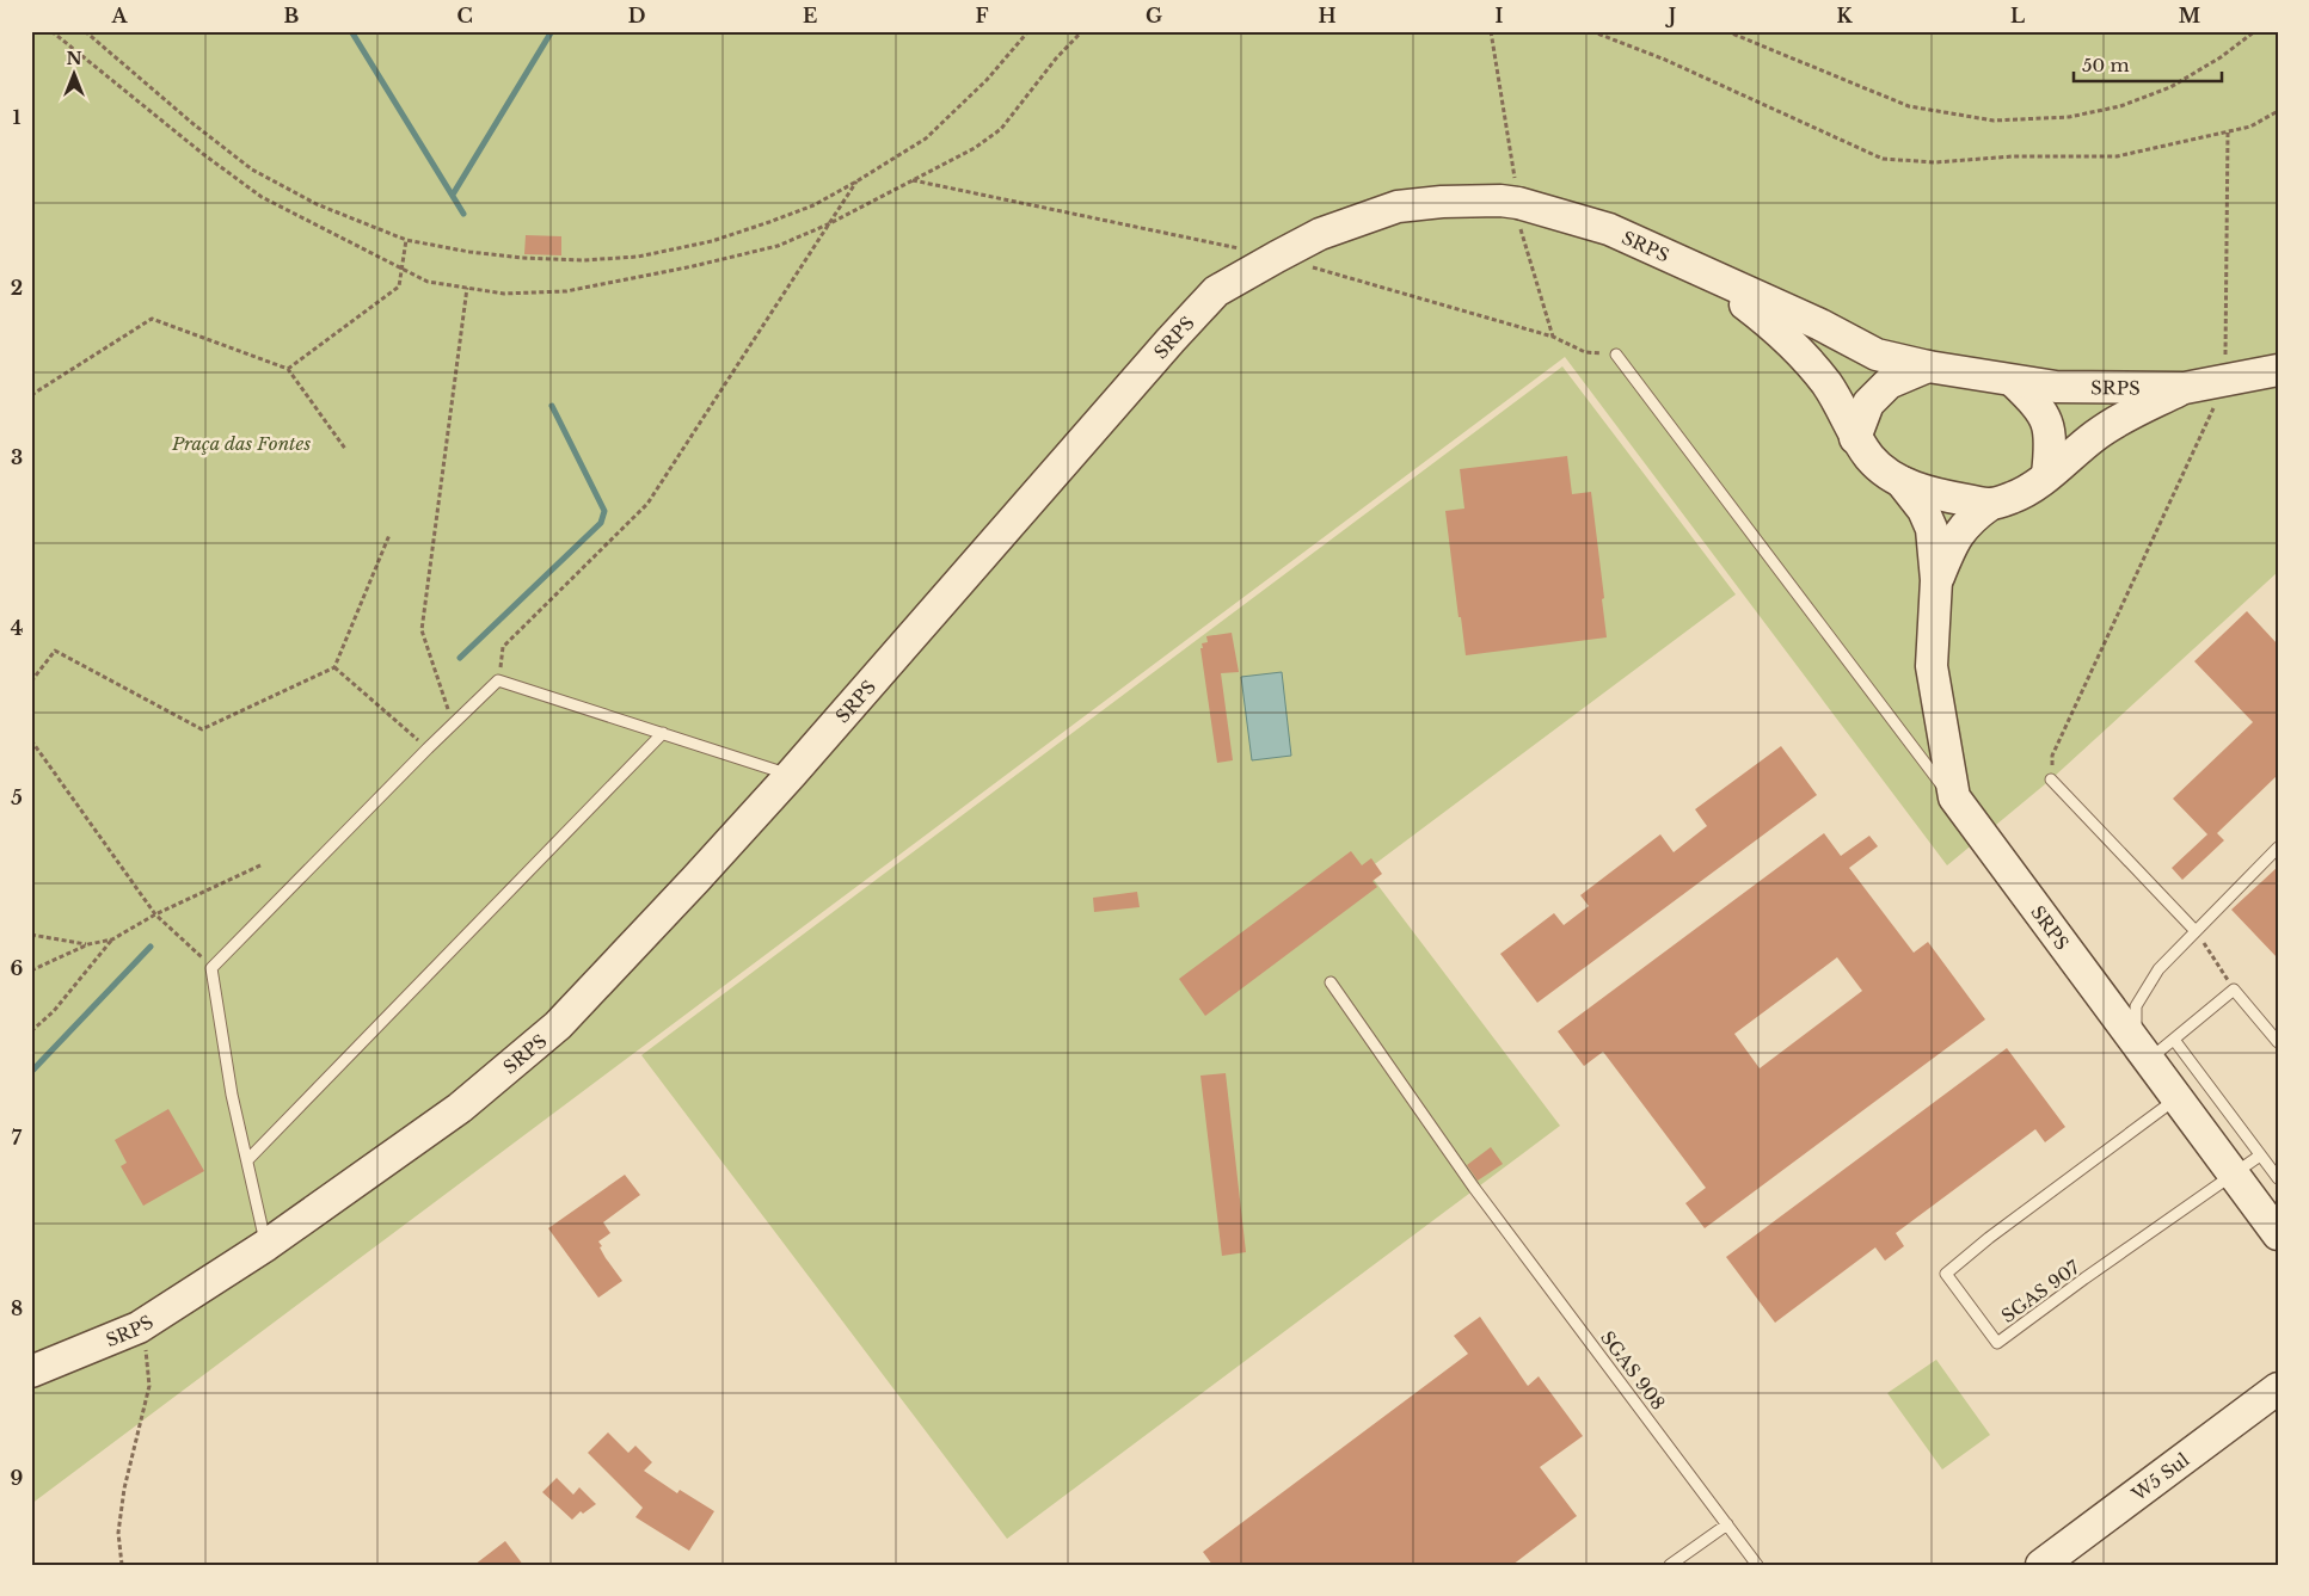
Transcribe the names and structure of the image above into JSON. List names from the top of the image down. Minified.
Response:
{"streets":{"main road":["SRPS","W5 Sul"],"lane":["SGAS 907","SGAS 908"]},"crossings":[["SRPS","SGAS 907"]],"parks":["Praça das Fontes"],"scale_bar":"50 m","north":"top","grid":{"columns":["A","B","C","D","E","F","G","H","I","J","K","L","M"],"rows":["1","2","3","4","5","6","7","8","9"]}}
